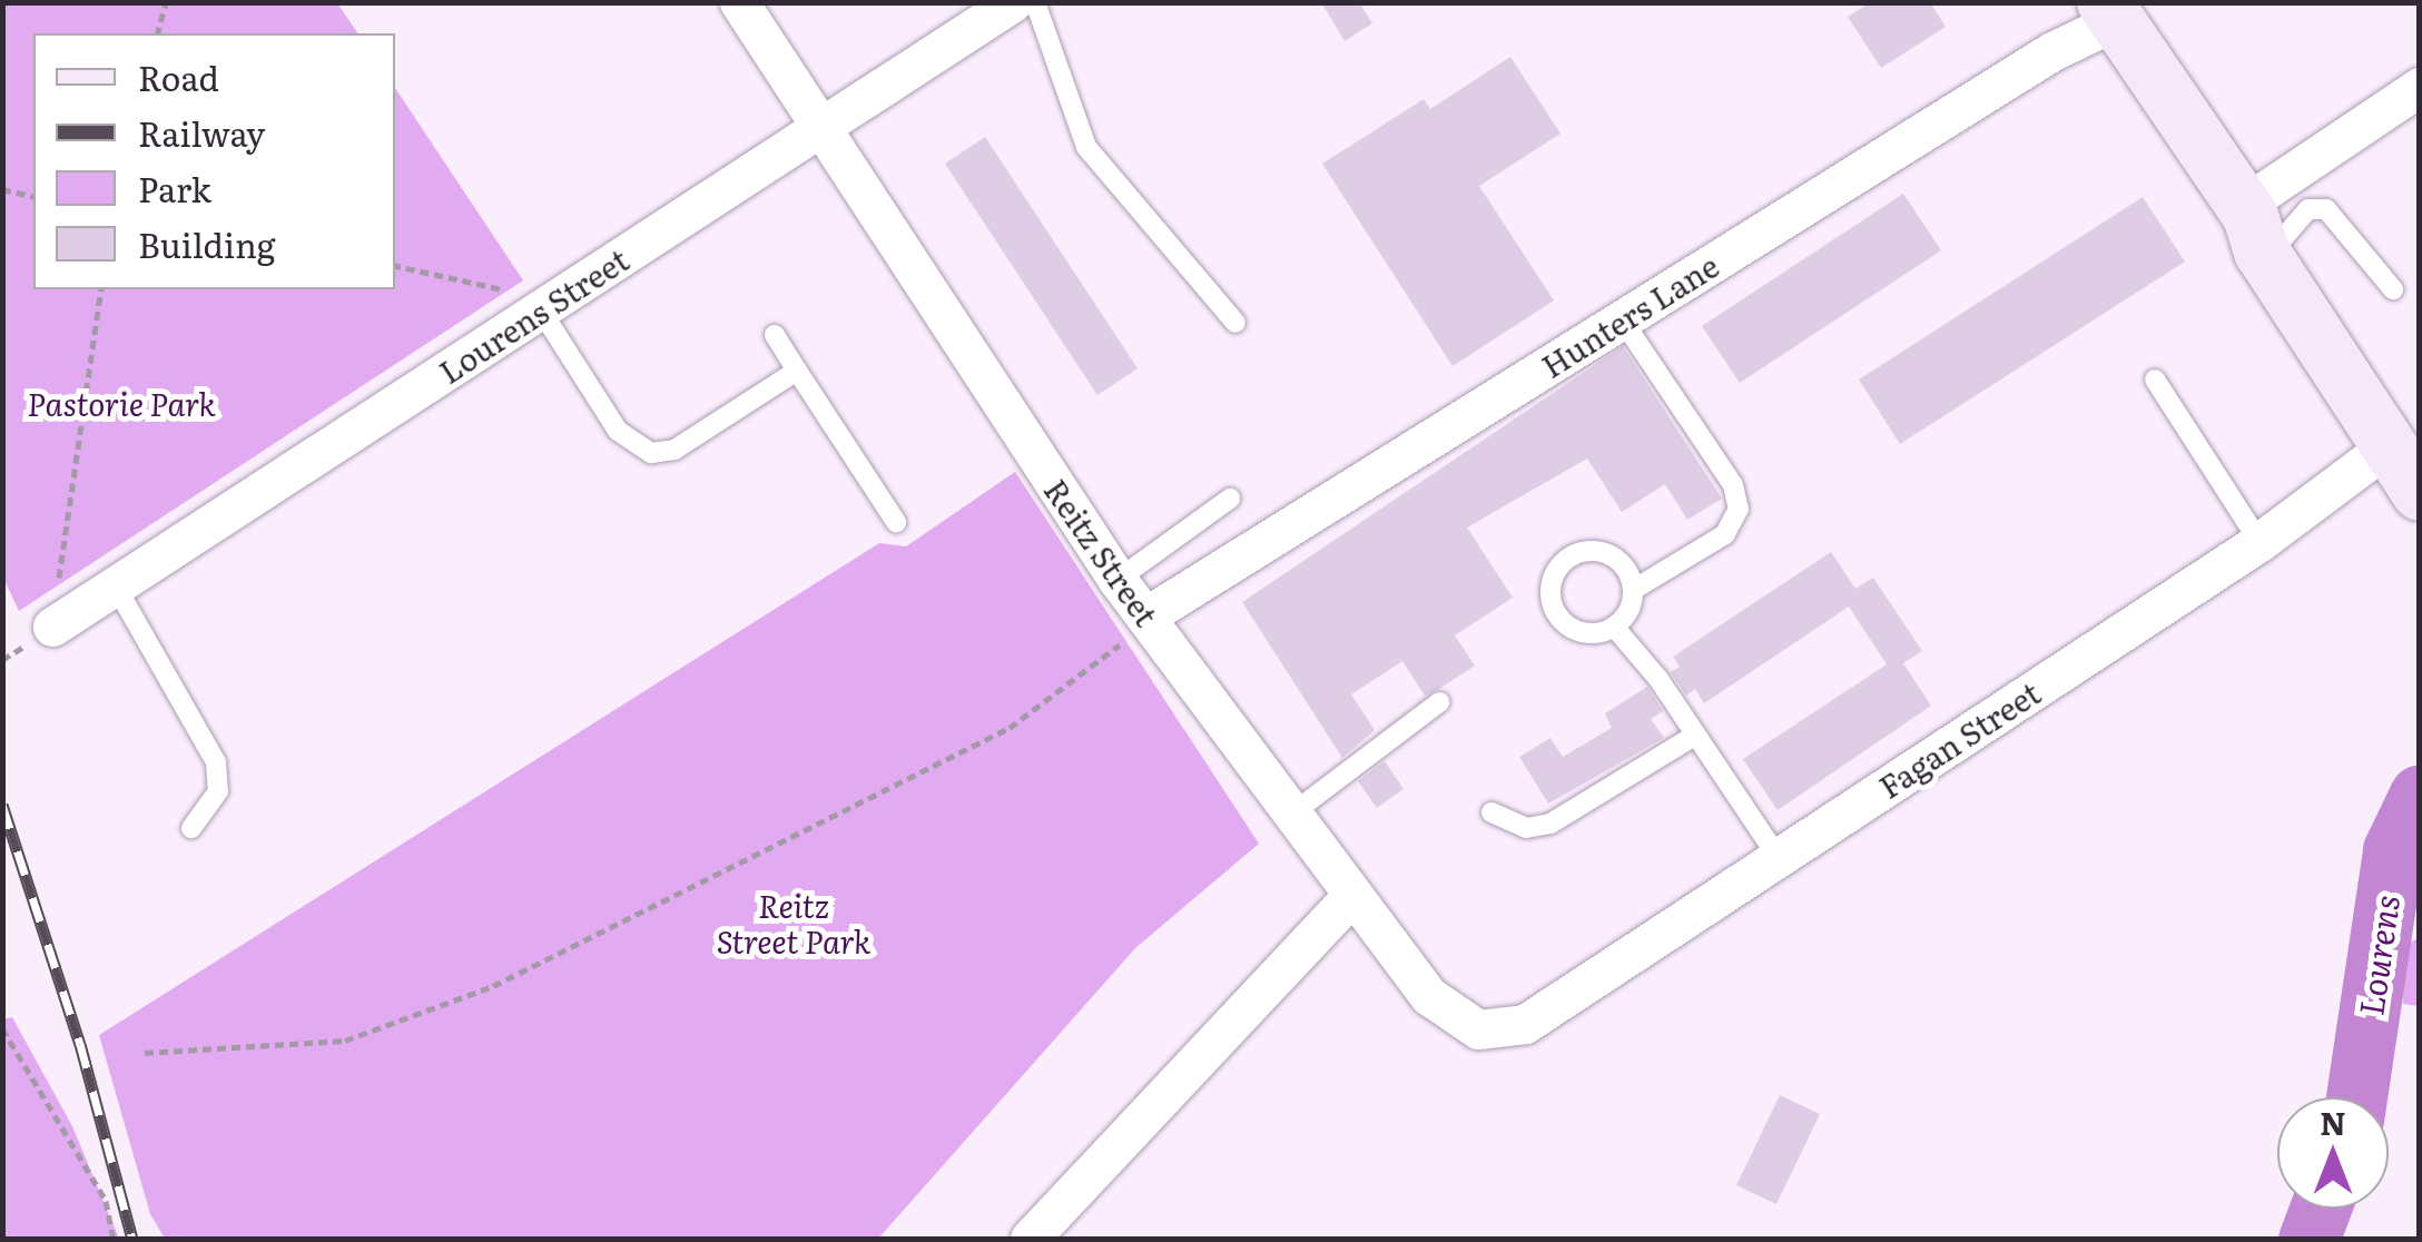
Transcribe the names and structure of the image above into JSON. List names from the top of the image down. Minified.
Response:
{"streets":{"street":["Lourens Street","Hunters Lane","Reitz Street","Fagan Street"]},"crossings":[["Lourens Street","Reitz Street"],["Hunters Lane","Reitz Street"],["Reitz Street","Fagan Street"]],"water":["Lourens"],"parks":["Pastorie Park","Reitz Street Park"],"legend":["Road","Railway","Park","Building"],"north":"top"}
